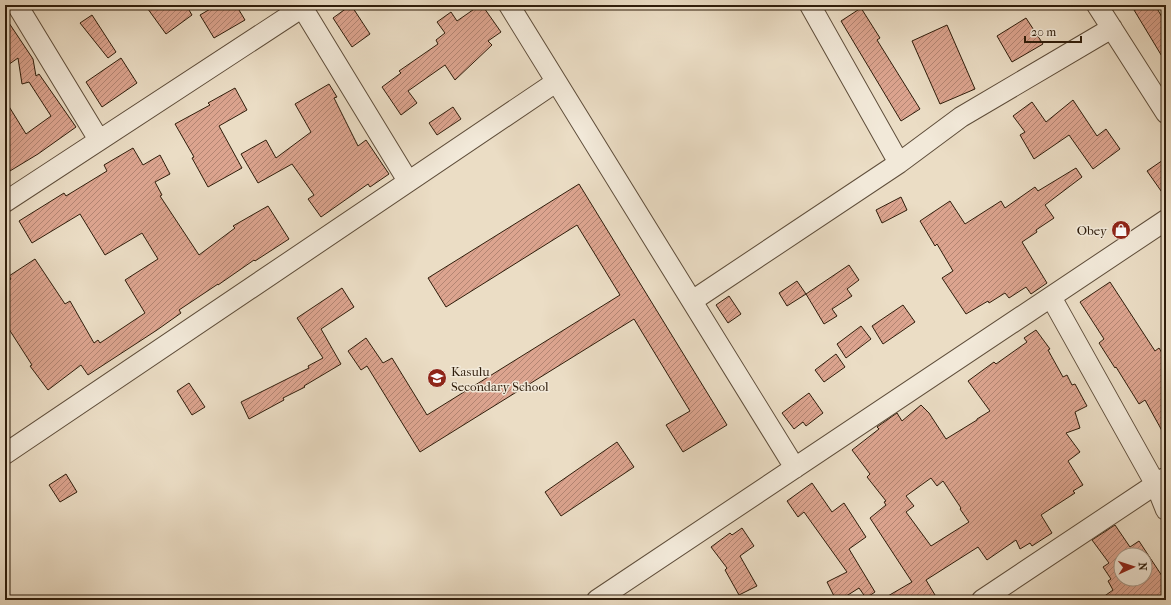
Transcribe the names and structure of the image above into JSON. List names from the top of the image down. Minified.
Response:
{"places":{"shop":["Obey"],"school or university":["Kasulu Secondary School"]},"scale_bar":"20 m","north":"right"}
